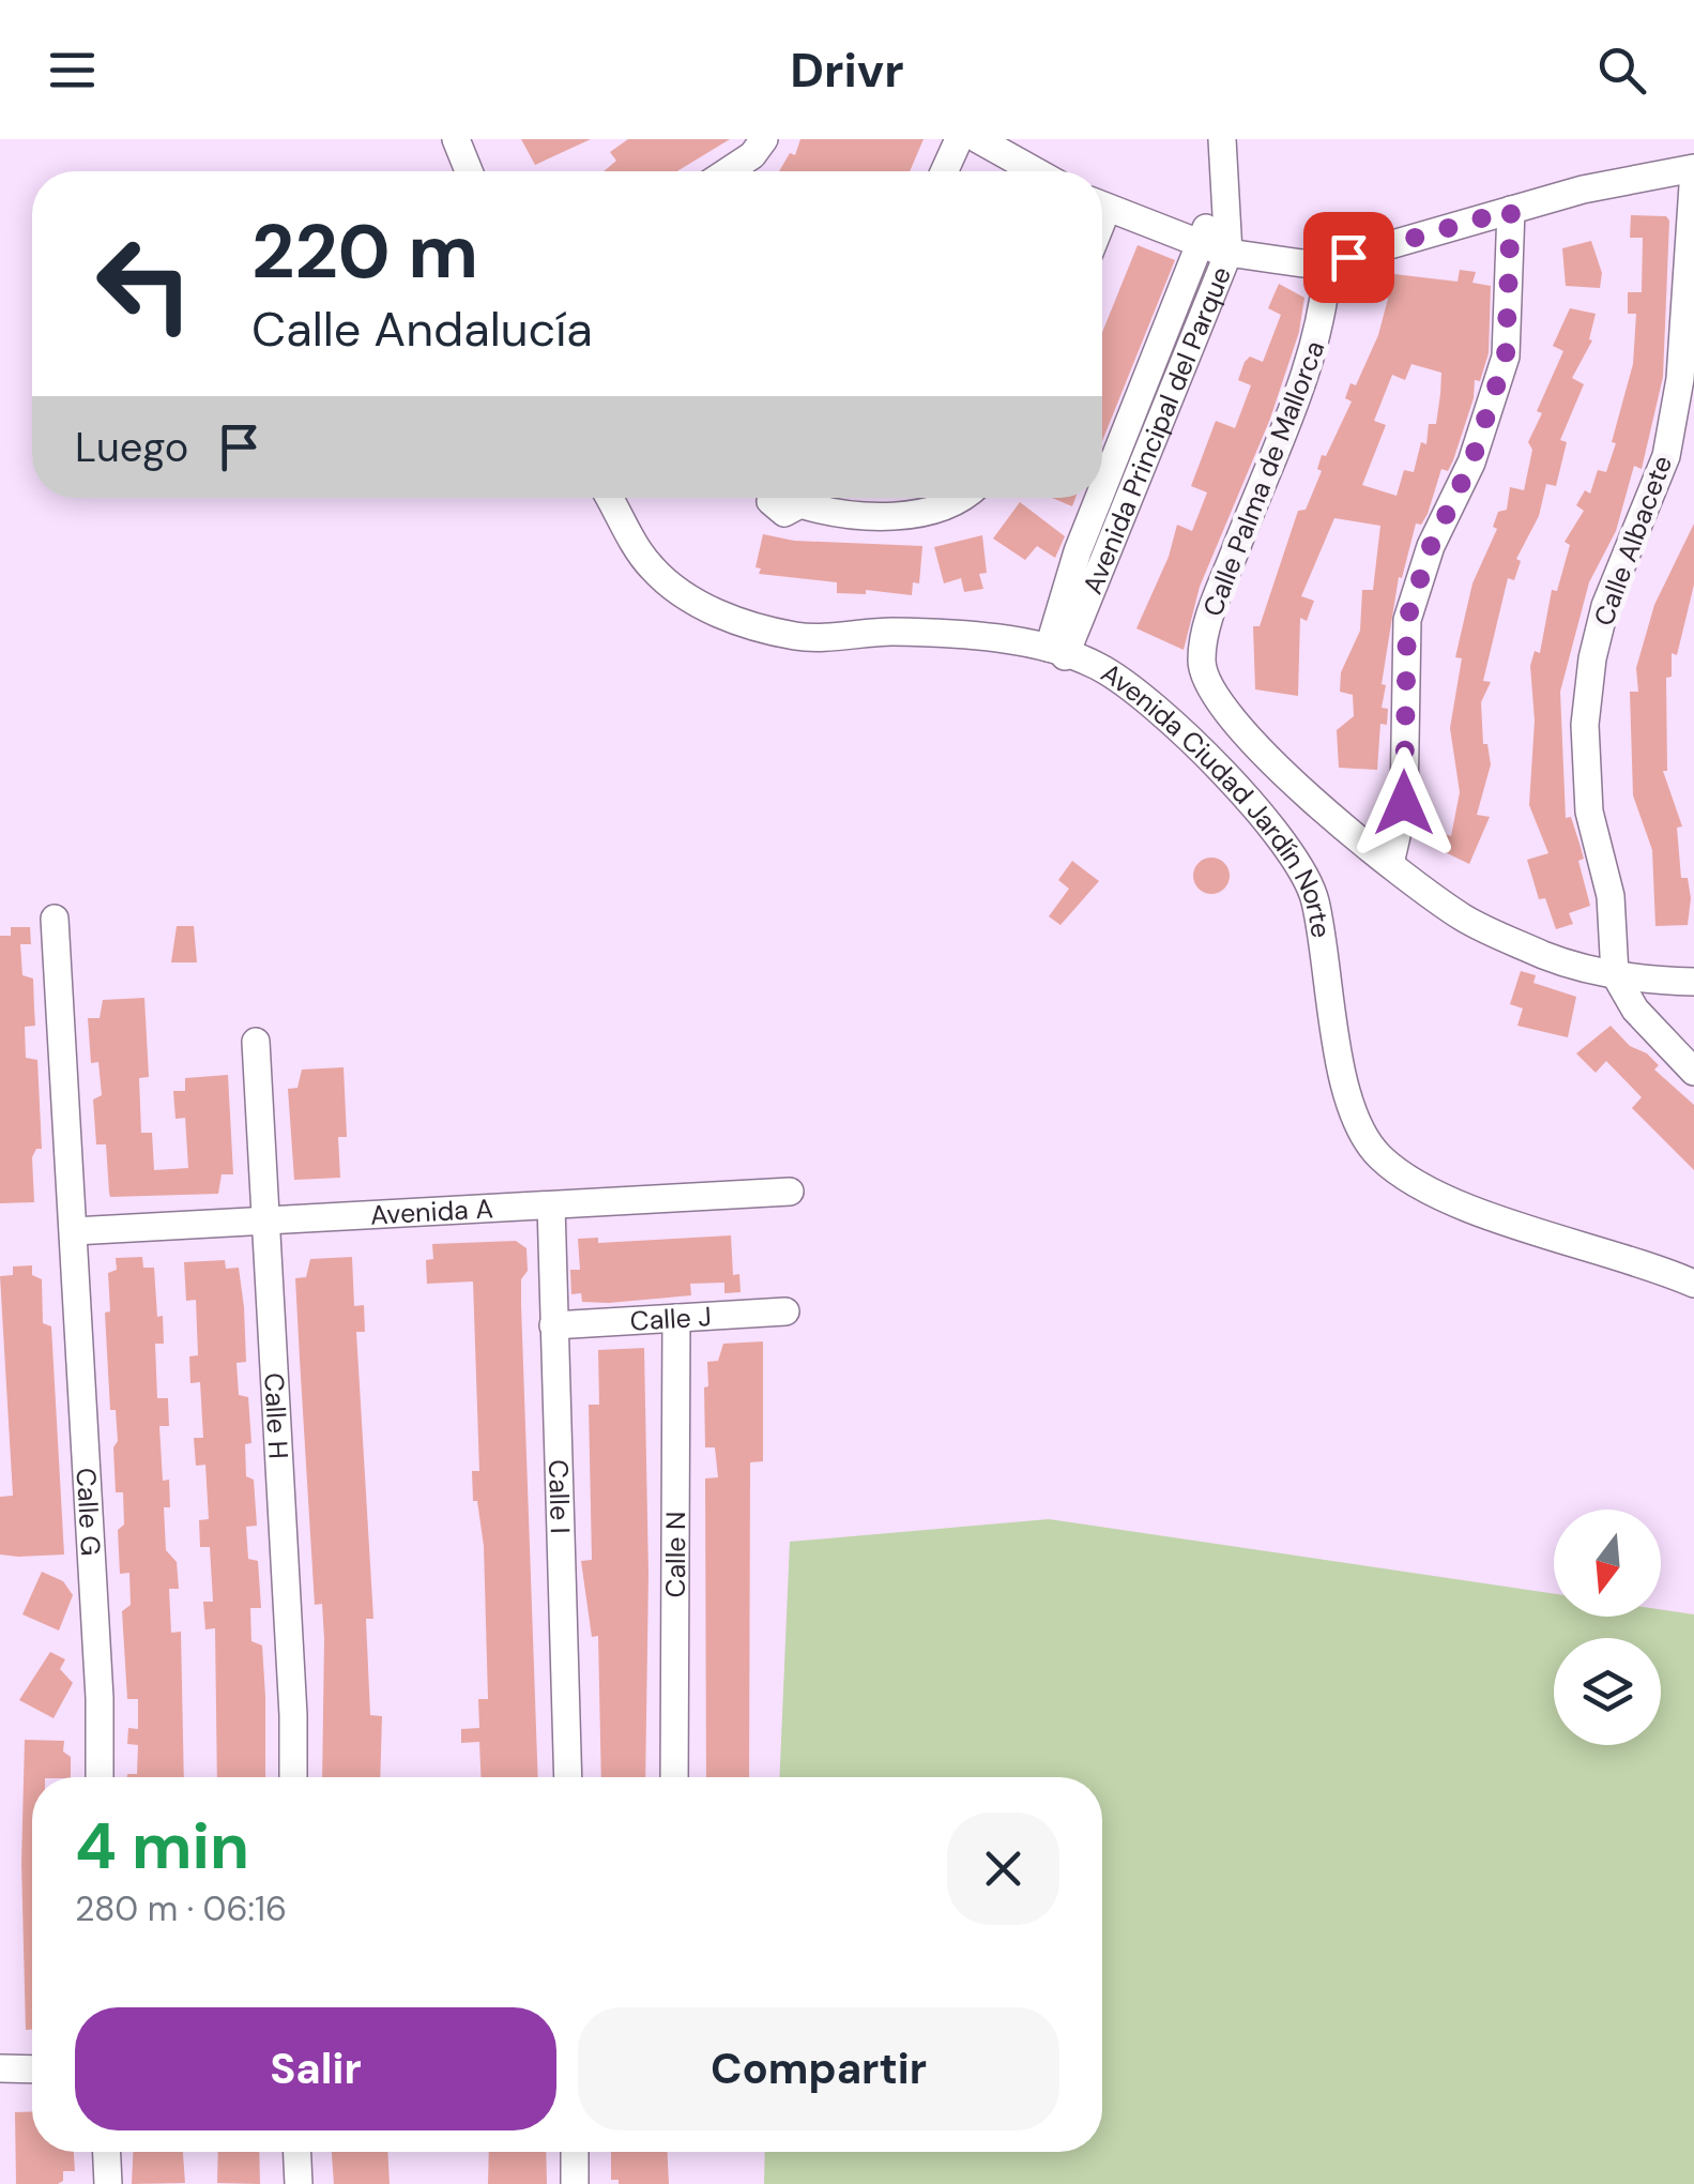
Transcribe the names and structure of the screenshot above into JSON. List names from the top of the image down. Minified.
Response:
{"streets":{"street":["Avenida Principal del Parque","Calle Palma de Mallorca","Calle Albacete","Avenida Ciudad Jardín Norte","Avenida A","Calle J","Calle H","Calle I","Calle G","Calle N"]},"crossings":[["Avenida Principal del Parque","Avenida Ciudad Jardín Norte"],["Calle Palma de Mallorca","Calle Albacete"],["Avenida A","Calle H"],["Avenida A","Calle I"],["Avenida A","Calle G"],["Calle J","Calle I"],["Calle J","Calle N"]],"north":"bottom","page":{"header":"Drivr","turn":["220 m","Calle Andalucía"],"then":"Luego","heading":["4 min","280 m · 06:16"],"buttons":["Salir","Compartir"]}}
